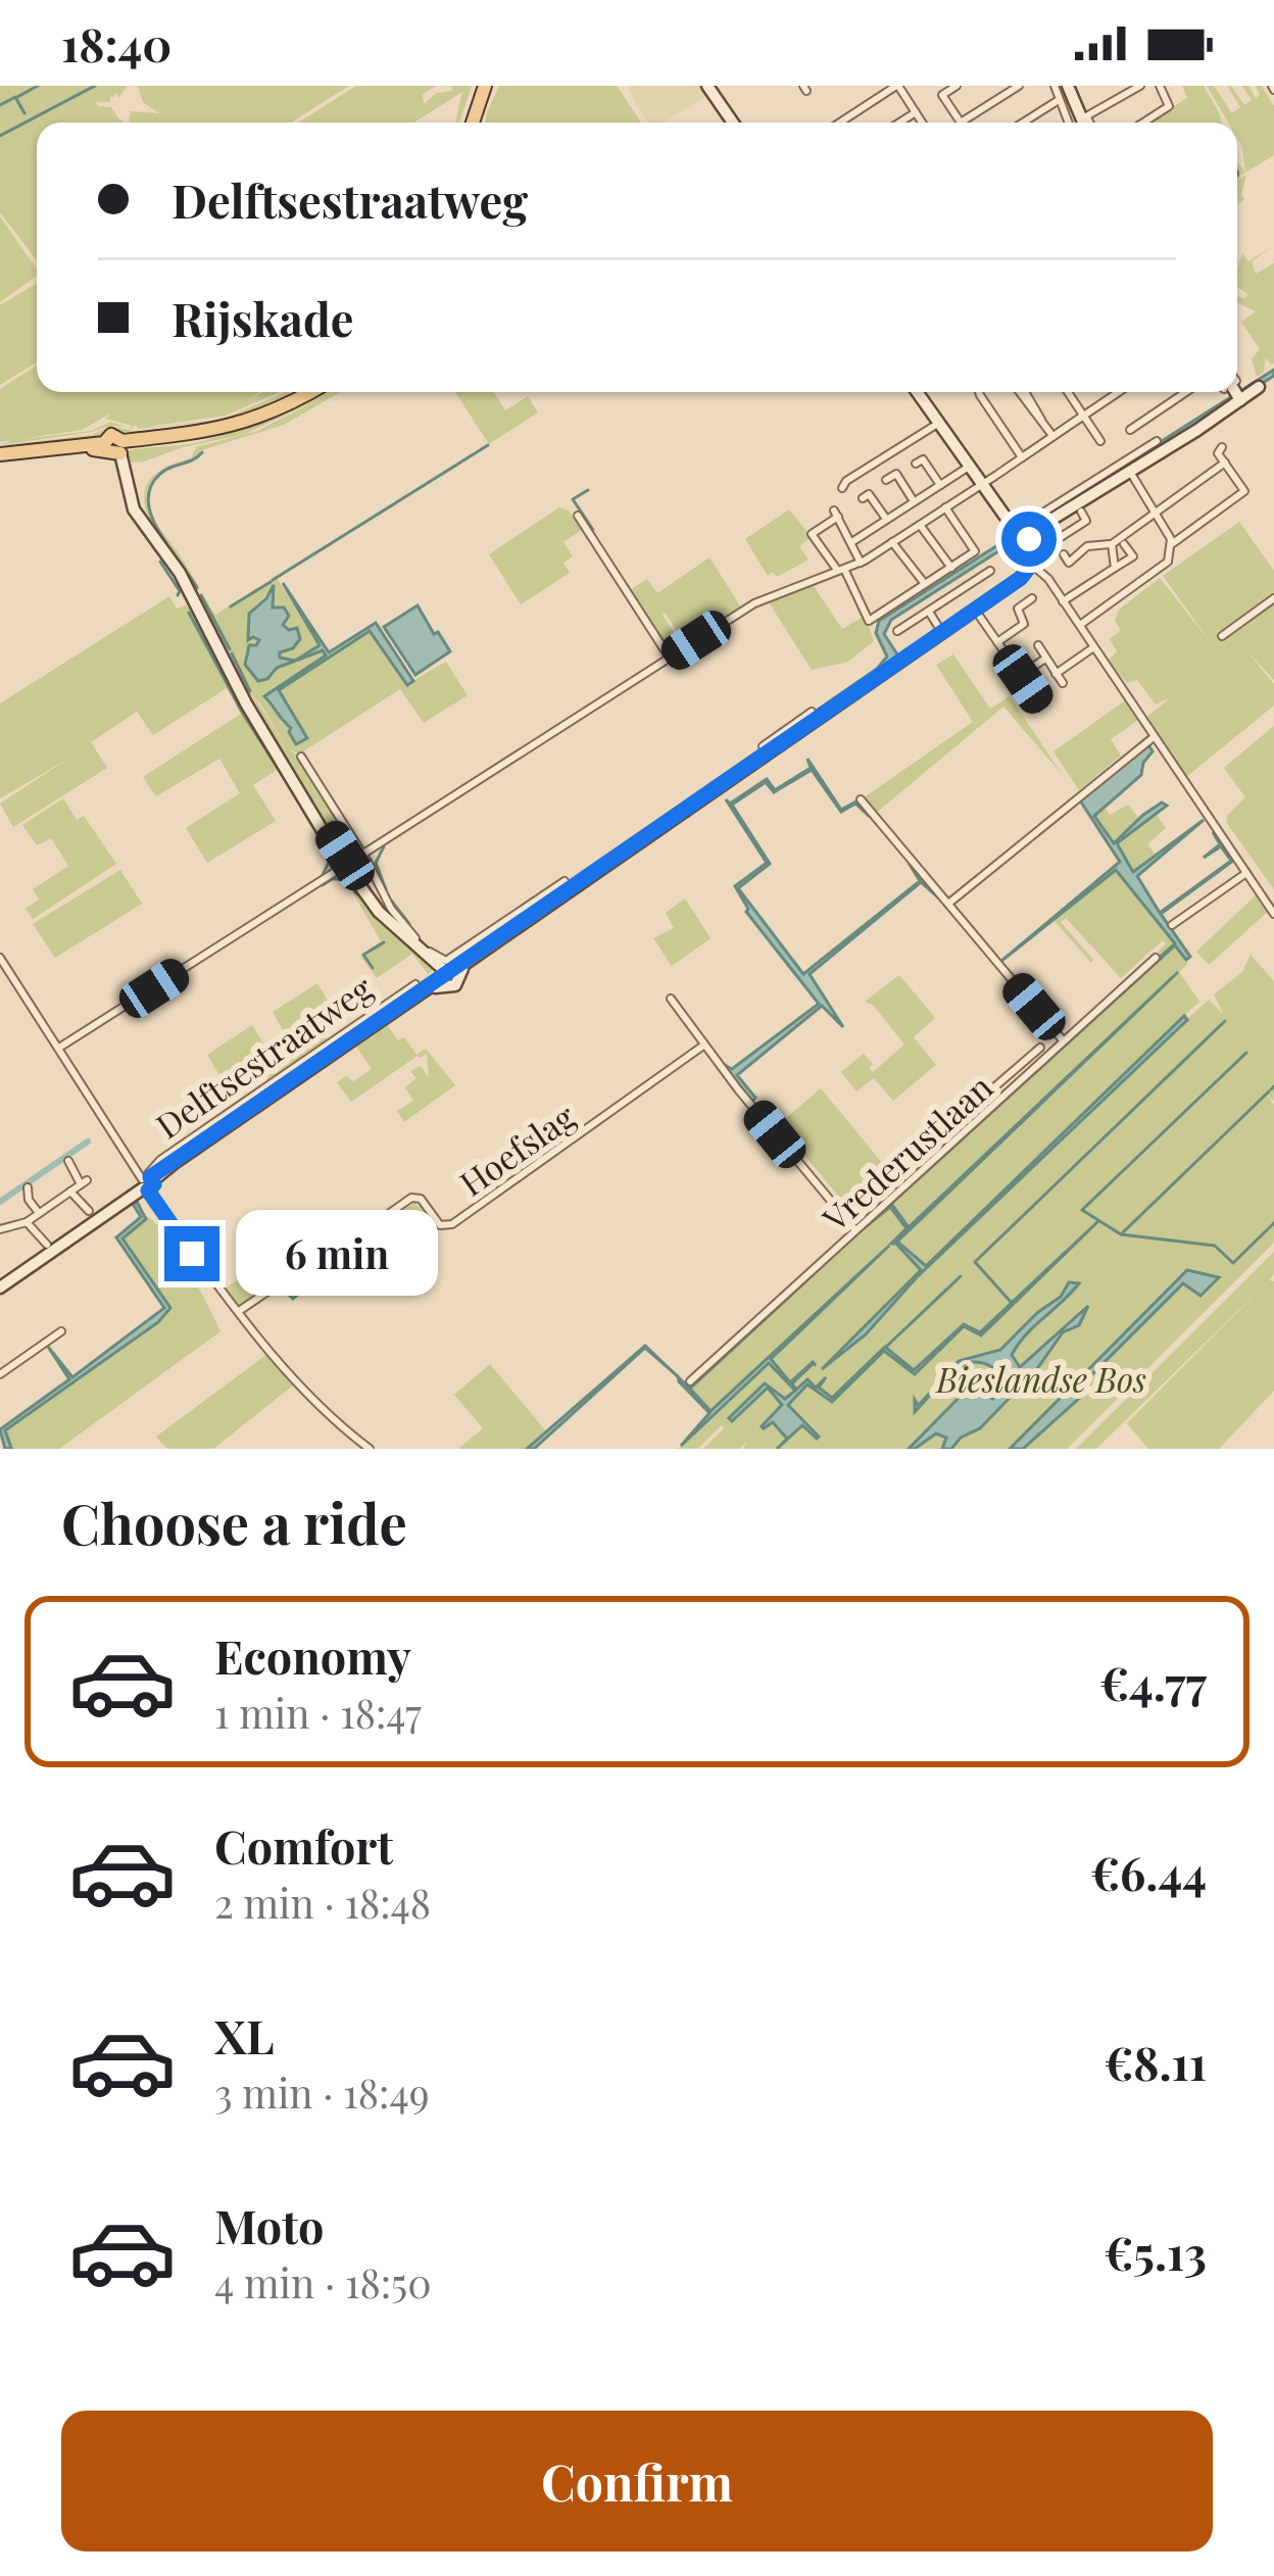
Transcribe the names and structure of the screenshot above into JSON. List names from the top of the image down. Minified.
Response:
{"streets":{"street":["Delftsestraatweg","Hoefslag","Vrederustlaan"]},"parks":["Bieslandse Bos"],"page":{"status":"18:40","banner":["Delftsestraatweg","Rijskade"],"bubble":"6 min","heading":"Choose a ride","list":[{"name":"Economy","note":"1 min · 18:47","value":"€4.77"},{"name":"Comfort","note":"2 min · 18:48","value":"€6.44"},{"name":"XL","note":"3 min · 18:49","value":"€8.11"},{"name":"Moto","note":"4 min · 18:50","value":"€5.13"}],"buttons":"Confirm"}}
